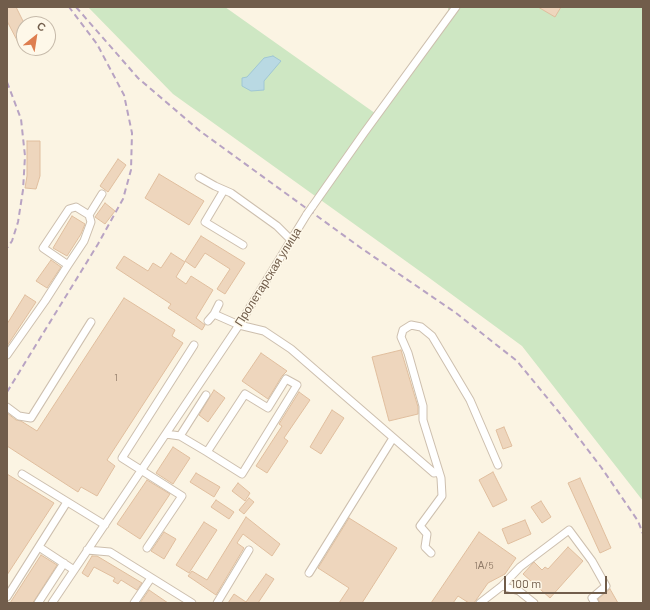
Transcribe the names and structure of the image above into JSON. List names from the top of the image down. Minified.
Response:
{"streets":{"street":["Пролетарская улица"]},"house_numbers":["1","1А/5"],"scale_bar":"100 m","north":"top right"}
